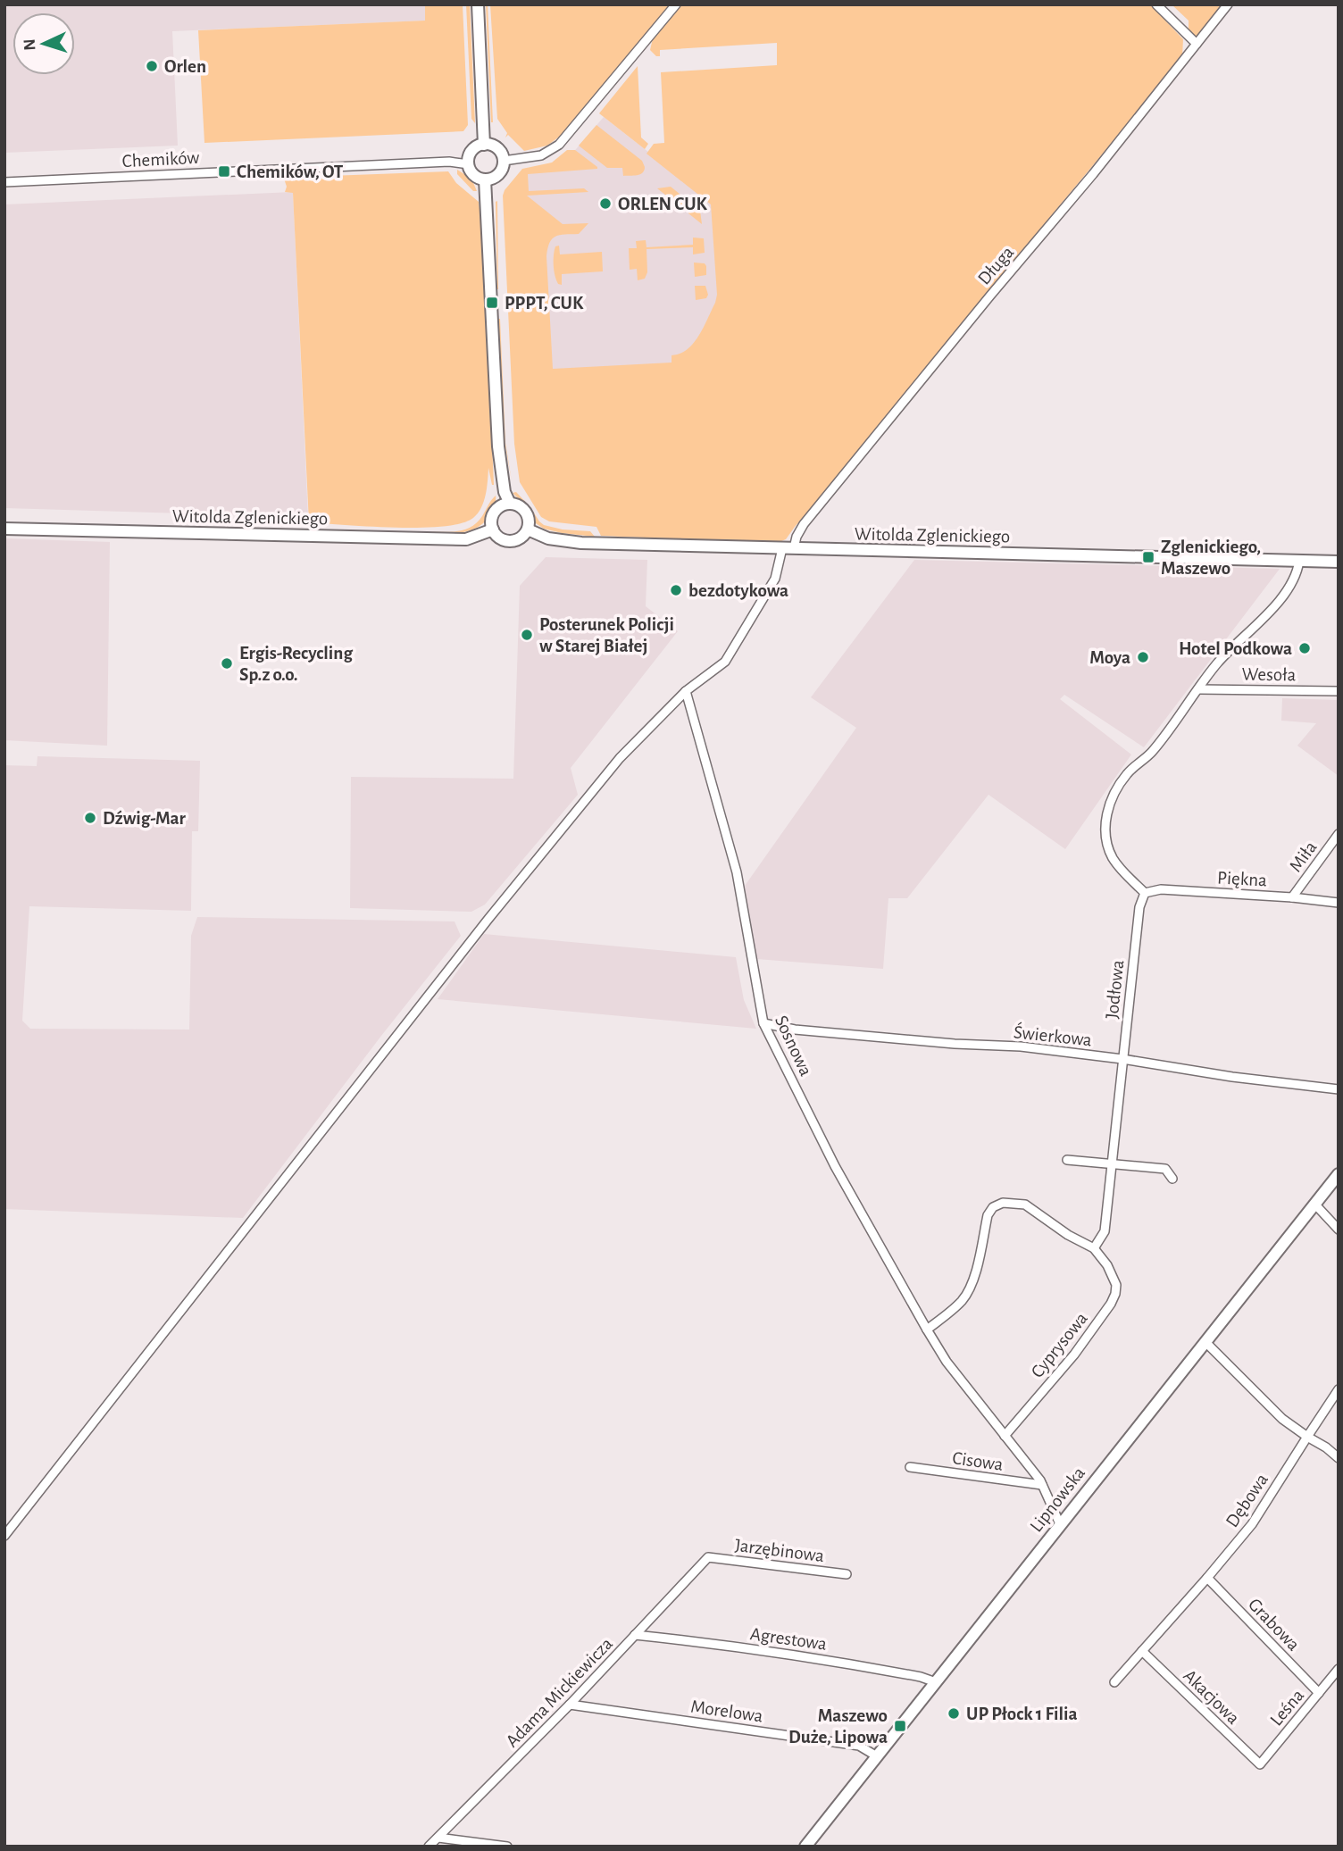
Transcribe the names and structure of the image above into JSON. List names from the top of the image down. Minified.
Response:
{"streets":{"main road":["Witolda Zglenickiego","Lipnowska"],"street":["Chemików","Długa","Wesoła","Miła","Piękna","Jodłowa","Świerkowa","Sosnowa","Cyprysowa","Cisowa","Dębowa","Jarzębinowa","Grabowa","Agrestowa","Adama Mickiewicza","Akacjowa","Leśna","Morelowa"]},"crossings":[["Długa","Witolda Zglenickiego"],["Miła","Piękna"],["Piękna","Jodłowa"],["Jodłowa","Świerkowa"],["Jodłowa","Cyprysowa"],["Świerkowa","Sosnowa"],["Sosnowa","Cyprysowa"],["Sosnowa","Cisowa"],["Sosnowa","Lipnowska"],["Lipnowska","Agrestowa"],["Lipnowska","Morelowa"],["Dębowa","Grabowa"],["Dębowa","Akacjowa"],["Jarzębinowa","Adama Mickiewicza"],["Grabowa","Leśna"],["Agrestowa","Adama Mickiewicza"],["Adama Mickiewicza","Morelowa"],["Akacjowa","Leśna"]],"places":{"other":["Orlen","ORLEN CUK","bezdotykowa","Posterunek Policji w Starej Białej","Hotel Podkowa","Moya","Ergis-Recycling Sp.z o.o.","Dźwig-Mar","UP Płock 1 Filia"],"transit":["Chemików, OT","PPPT, CUK","Zglenickiego, Maszewo","Maszewo Duże, Lipowa"]},"north":"left"}
